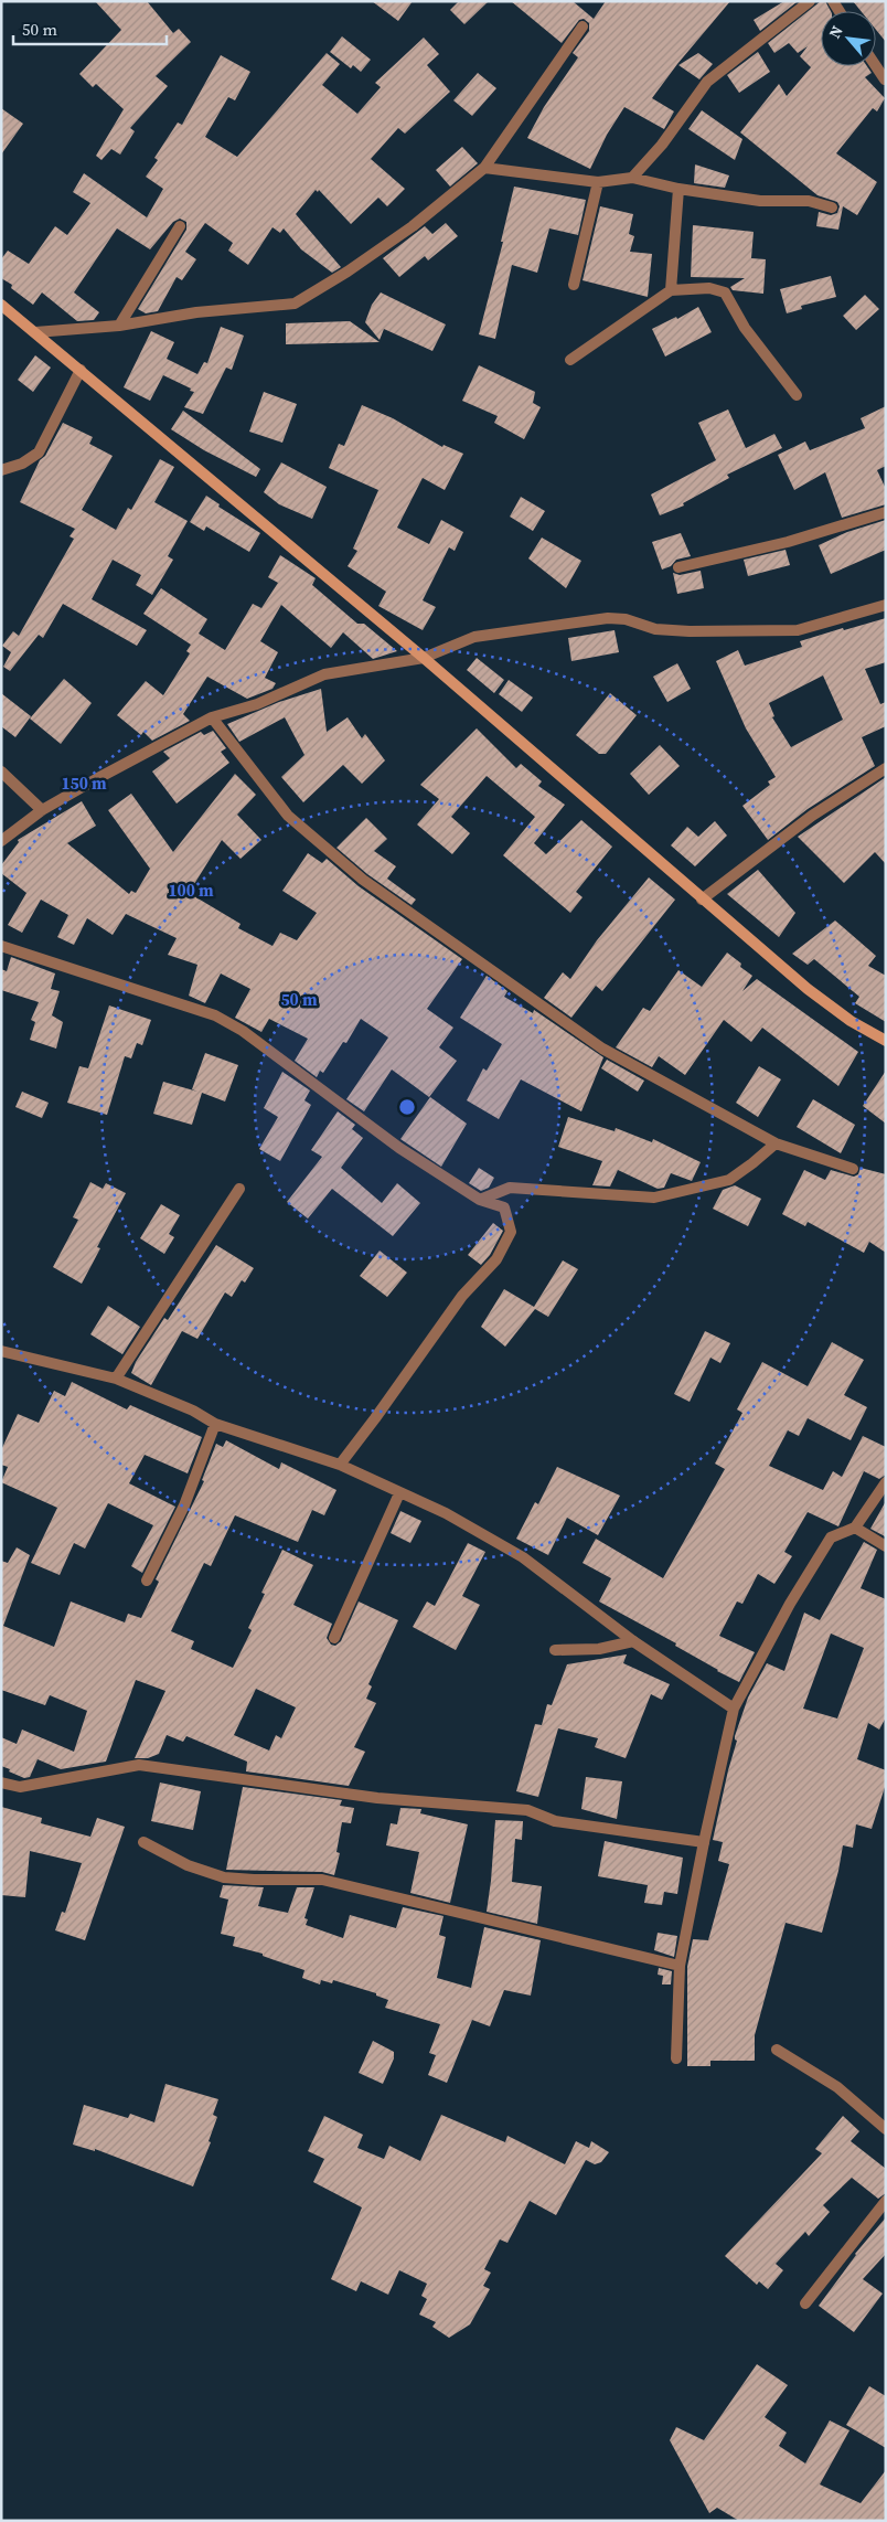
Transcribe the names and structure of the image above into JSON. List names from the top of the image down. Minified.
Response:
{"scale_bar":"50 m","north":"top left","rings":["150 m","100 m","50 m"]}
